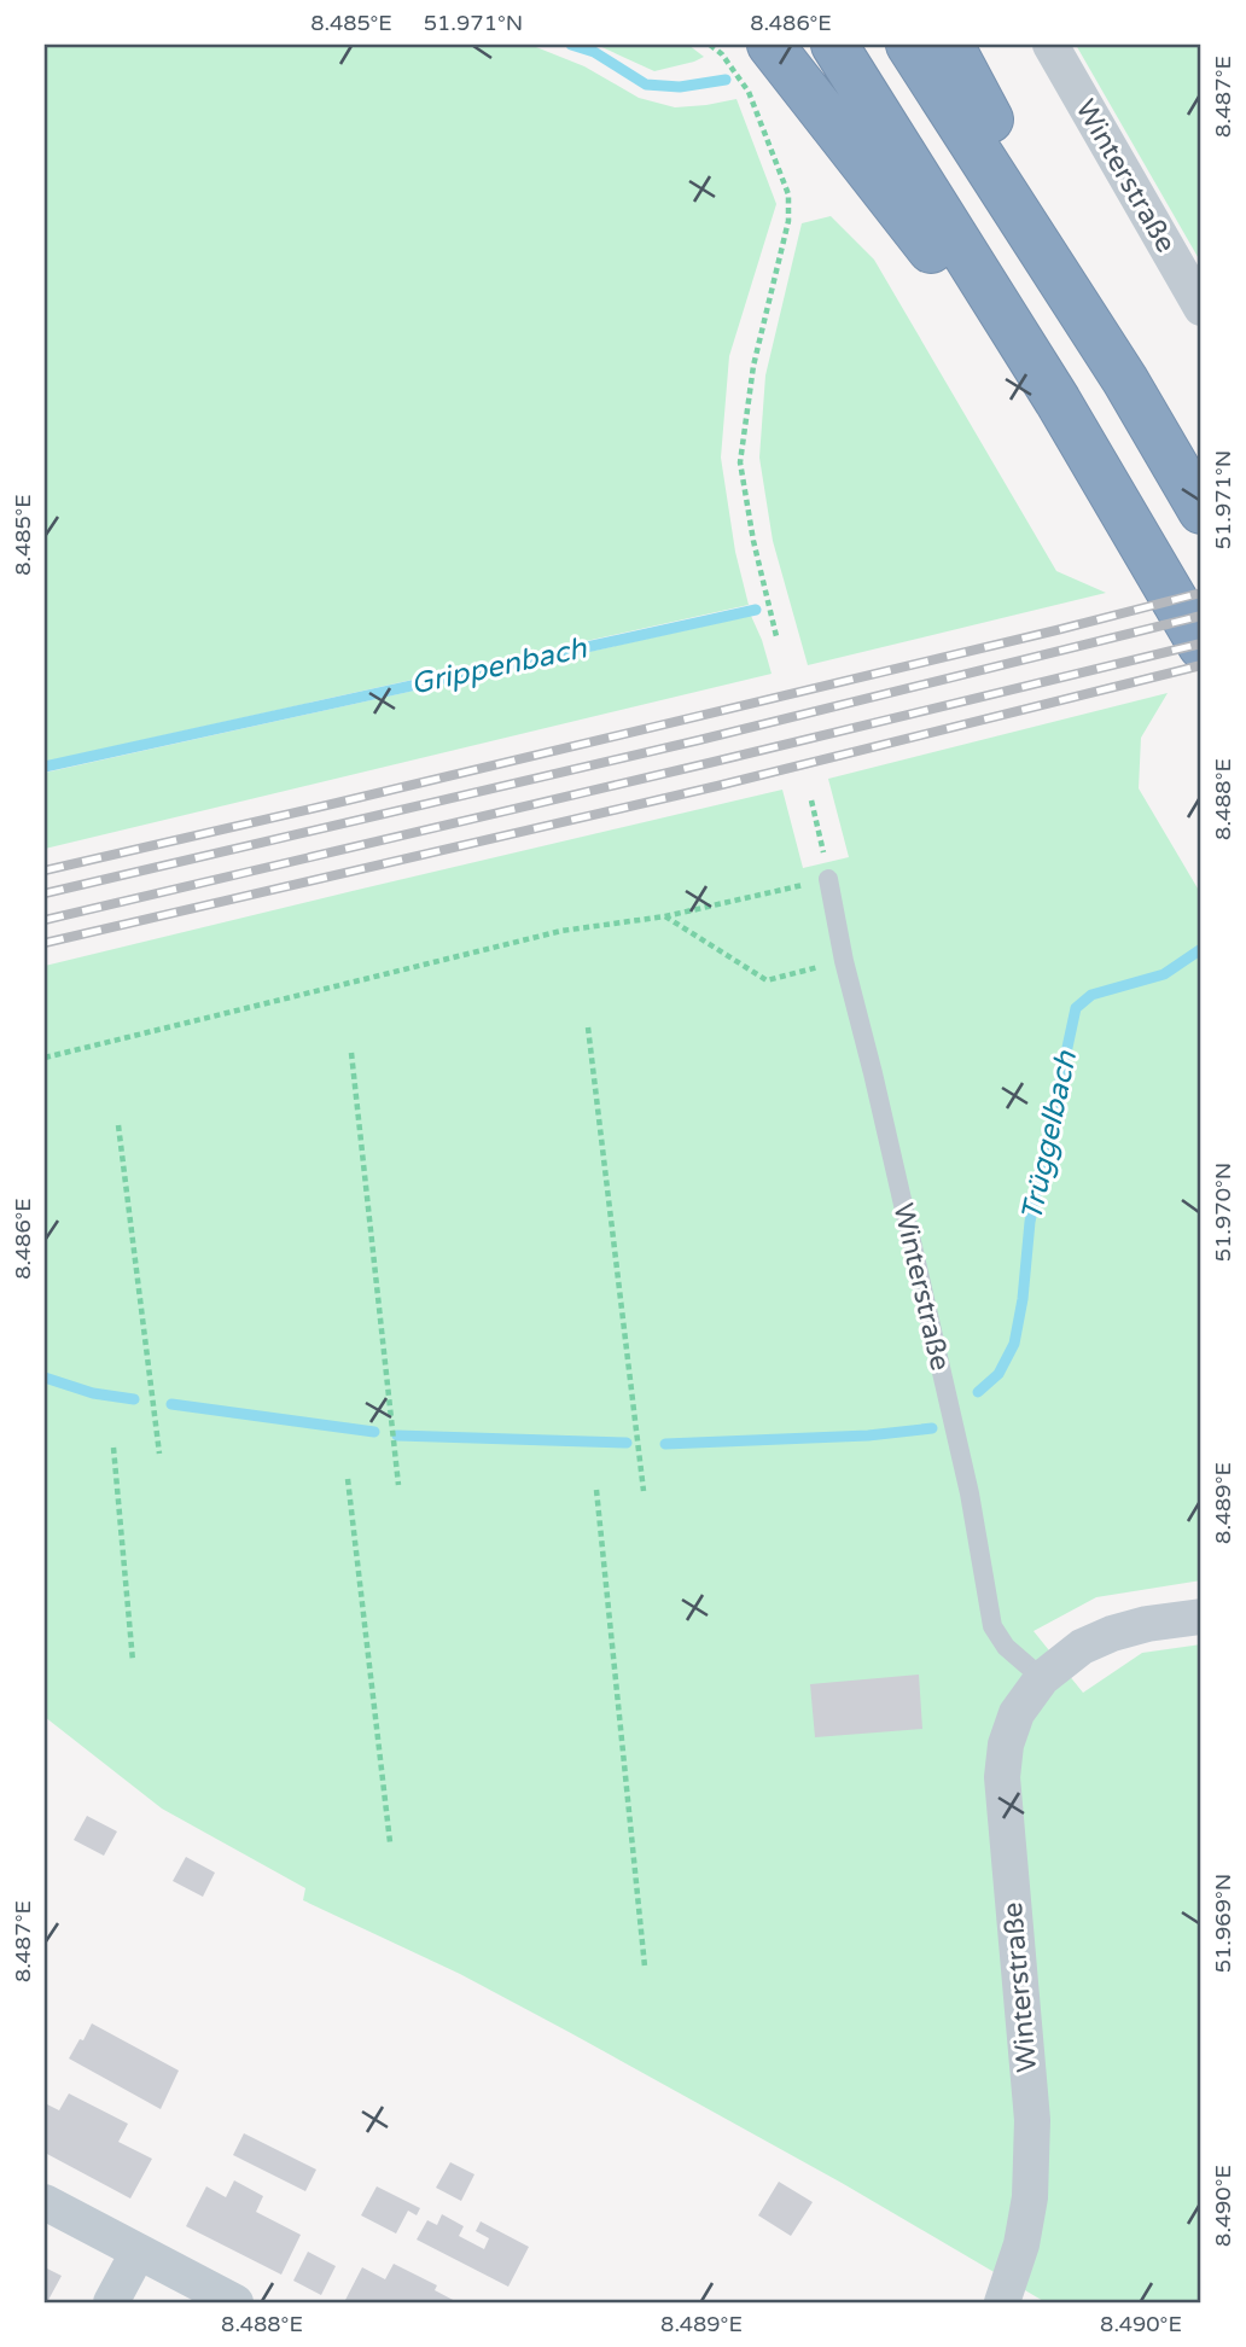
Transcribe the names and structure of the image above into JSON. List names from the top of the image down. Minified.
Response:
{"streets":{"street":["Winterstraße"]},"water":["Grippenbach","Trüggelbach"],"coordinates":["8.485°E","51.971°N","8.486°E","8.487°E","8.488°E","51.970°N","8.489°E","51.969°N","8.490°E"]}
